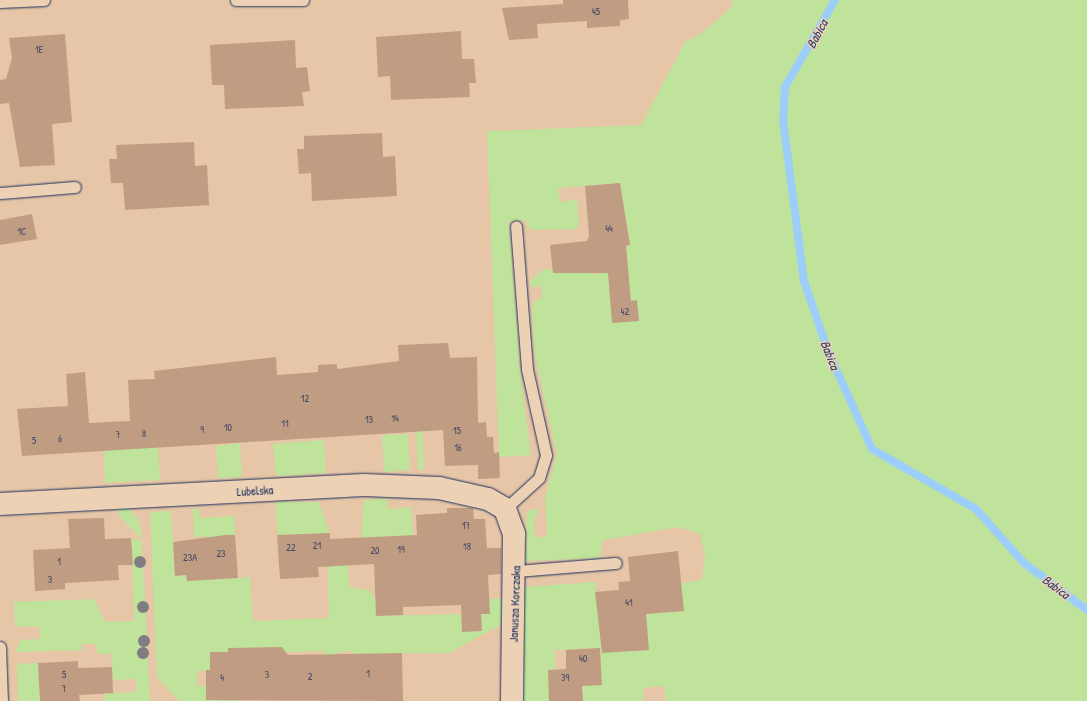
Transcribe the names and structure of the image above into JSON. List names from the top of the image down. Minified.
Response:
{"streets":{"street":["Lubelska","Janusza Korczaka"]},"crossings":[["Lubelska","Janusza Korczaka"]],"water":["Babica"],"house_numbers":["45","1E","44","1C","42","12","14","13","11","10","9","15","8","7","6","5","16","17","21","18","22","19","20","23","23A","1","3","41","40","1","5","3","2","4","39","7"]}
